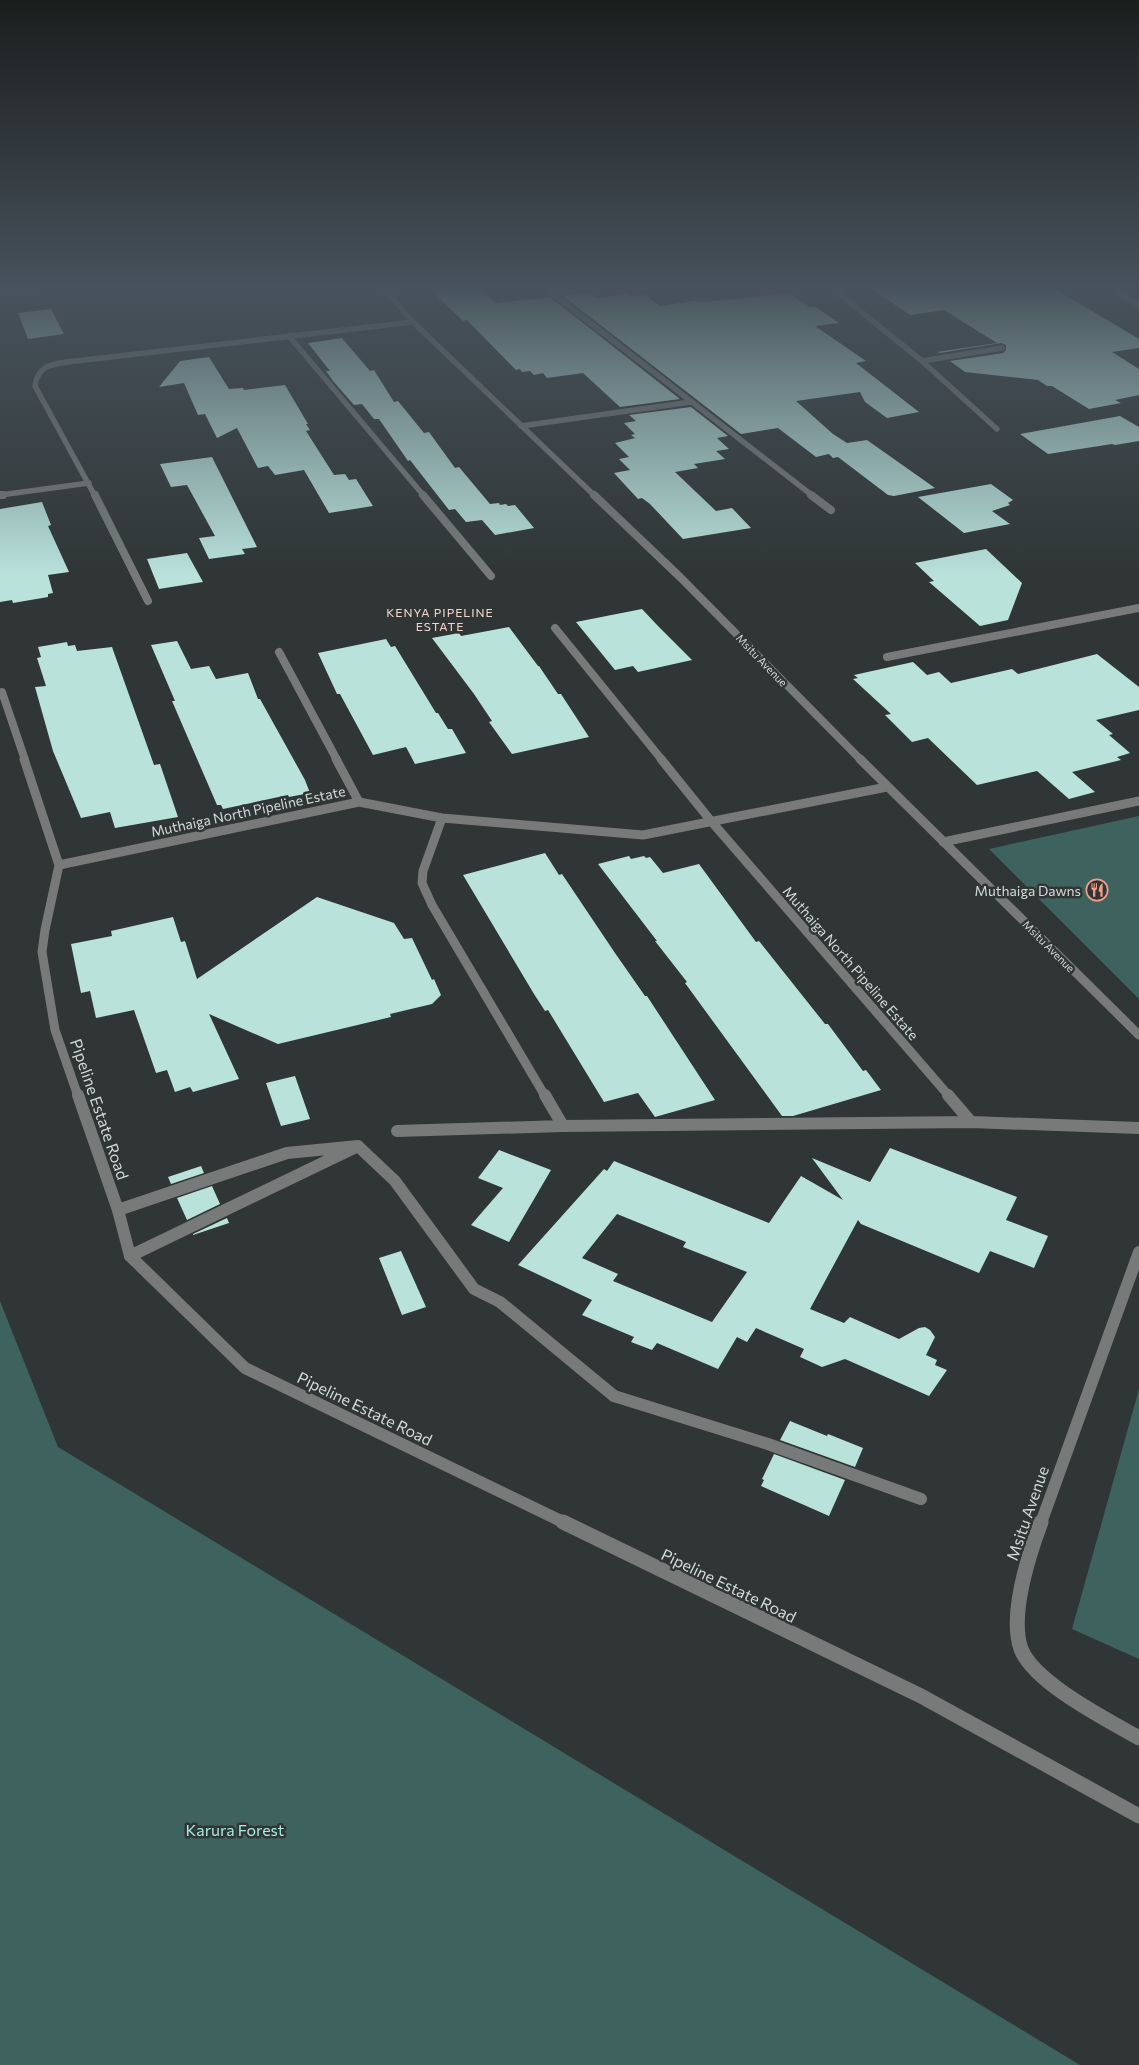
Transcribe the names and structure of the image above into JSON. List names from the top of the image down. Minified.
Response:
{"streets":{"street":["Msitu Avenue","Muthaiga North Pipeline Estate","Pipeline Estate Road"]},"crossings":[["Msitu Avenue","Muthaiga North Pipeline Estate"],["Muthaiga North Pipeline Estate","Pipeline Estate Road"]],"districts":["KENYA PIPELINE ESTATE"],"parks":["Karura Forest"],"places":{"restaurant":["Muthaiga Dawns"]}}
